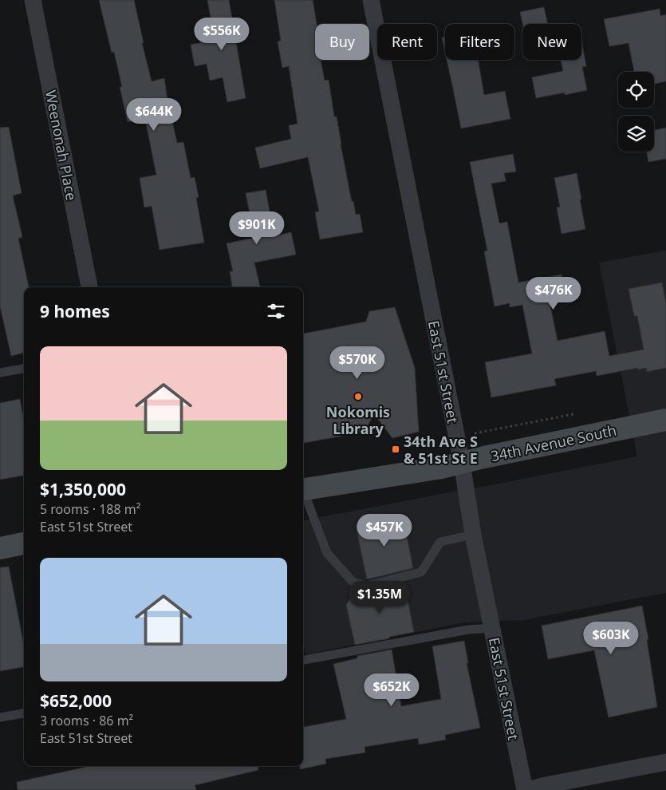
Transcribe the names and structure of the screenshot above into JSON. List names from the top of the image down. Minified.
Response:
{"streets":{"street":["Weenonah Place","East 51st Street","34th Avenue South"]},"crossings":[["East 51st Street","34th Avenue South"]],"places":{"other":["Nokomis Library"],"transit":["34th Ave S & 51st St E"]},"page":{"price":["$556K","$644K","$901K","$476K","$570K","$457K","$1.35M","$603K","$652K"],"chip":["Buy","Rent","Filters","New"],"heading":"9 homes","list":[{"name":"$1,350,000","note":"5 rooms · 188 m² · East 51st Street"},{"name":"$652,000","note":"3 rooms · 86 m² · East 51st Street"}]}}
